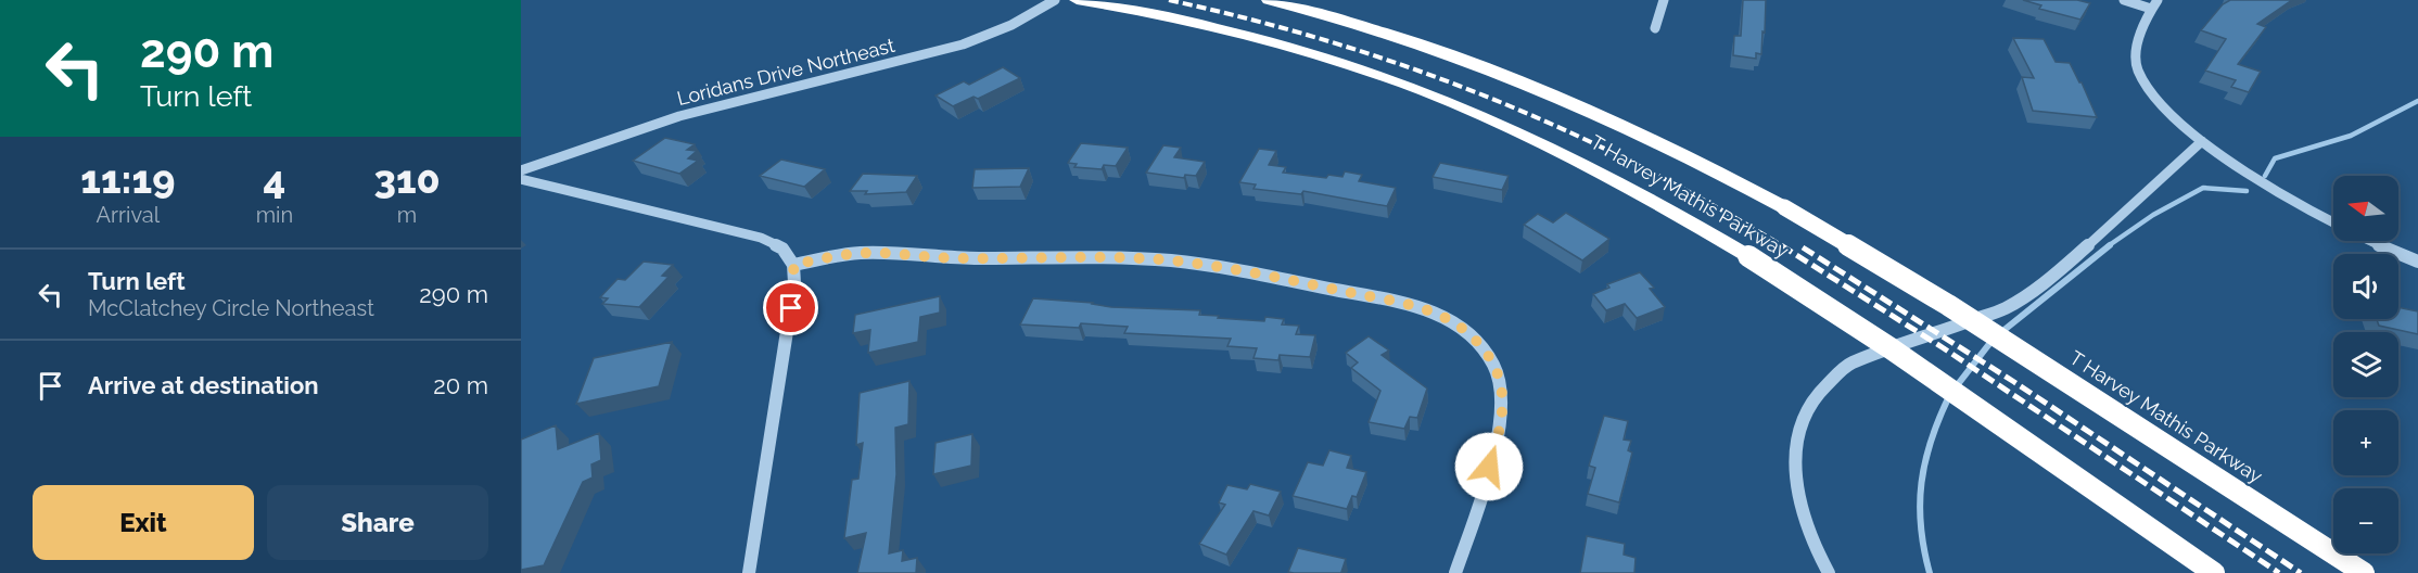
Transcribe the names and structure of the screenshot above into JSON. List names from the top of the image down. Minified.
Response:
{"streets":{"highway":["T Harvey Mathis Parkway"],"street":["Loridans Drive Northeast"]},"north":"left","page":{"turn":["290 m","Turn left"],"eta":["11:19","Arrival","4","min","310","m"],"map_buttons":["+","−"],"list":[{"name":"Turn left","note":"McClatchey Circle Northeast","value":"290 m"},{"name":"Arrive at destination","value":"20 m"}],"buttons":["Exit","Share"]}}
